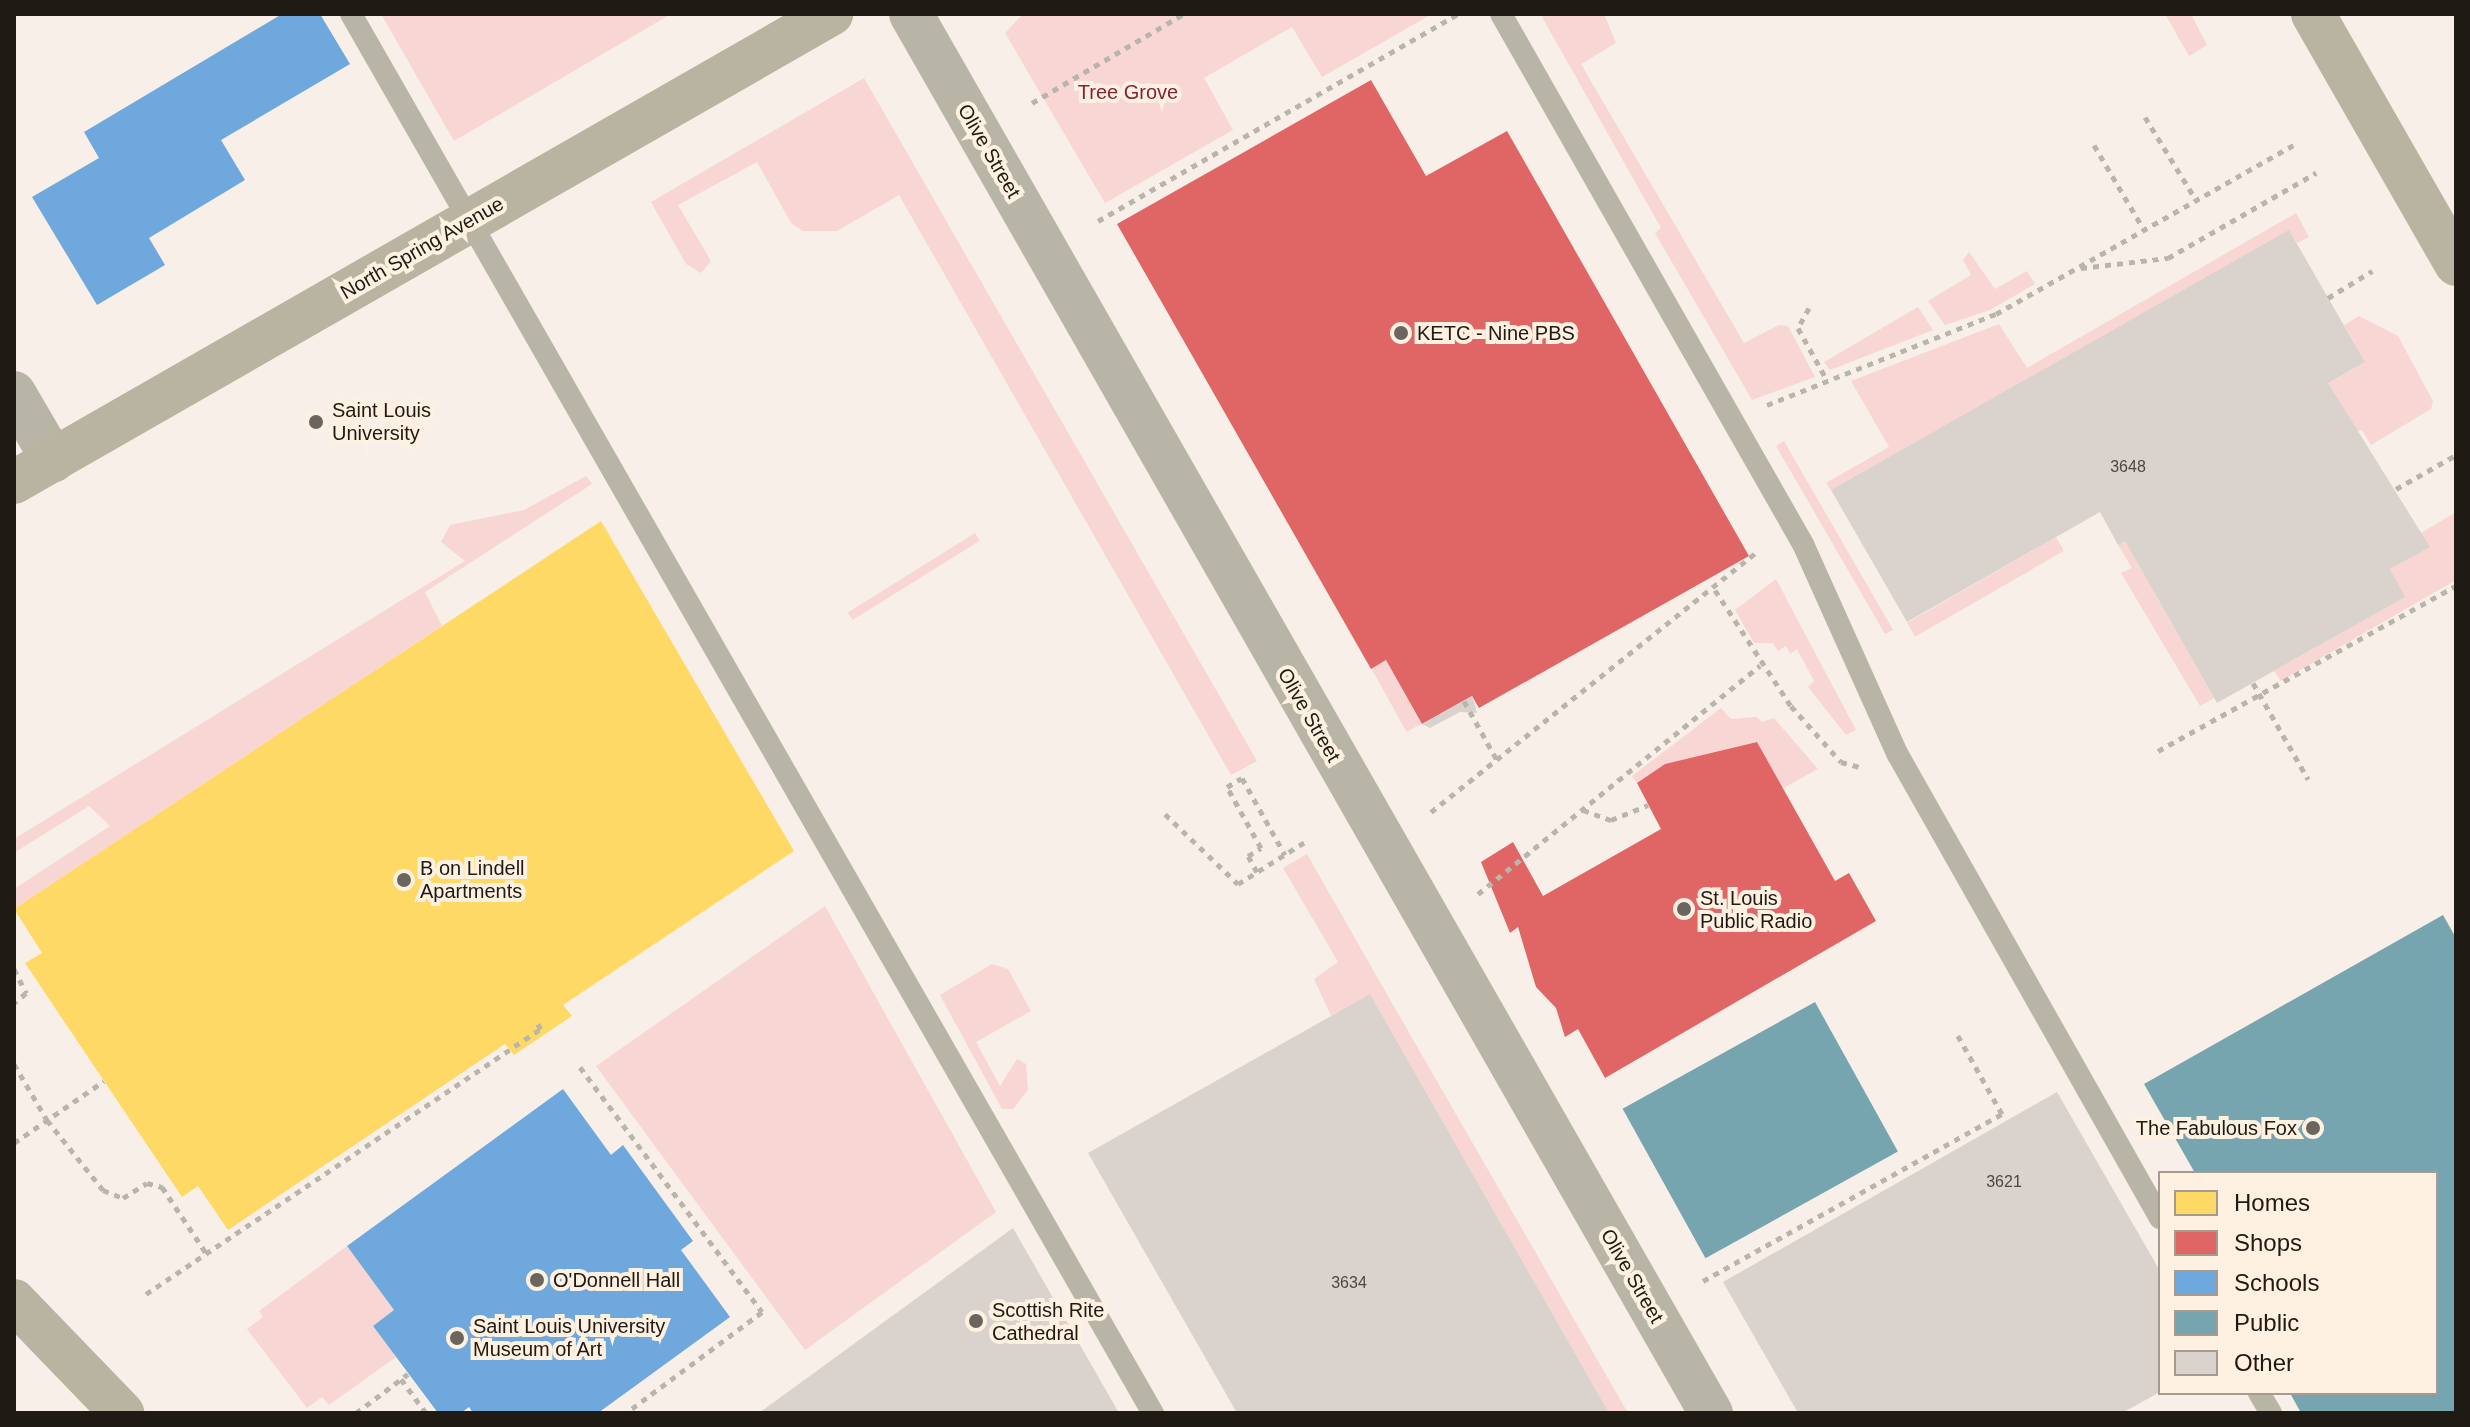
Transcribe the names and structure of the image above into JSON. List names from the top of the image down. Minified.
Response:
{"streets":{"street":["Olive Street","North Spring Avenue"]},"parks":["Tree Grove"],"places":["KETC - Nine PBS","Saint Louis University","B on Lindell Apartments","St. Louis Public Radio","The Fabulous Fox","O'Donnell Hall","Scottish Rite Cathedral","Saint Louis University Museum of Art"],"house_numbers":["3648","3621","3634"],"legend":["Homes","Shops","Schools","Public","Other"]}
